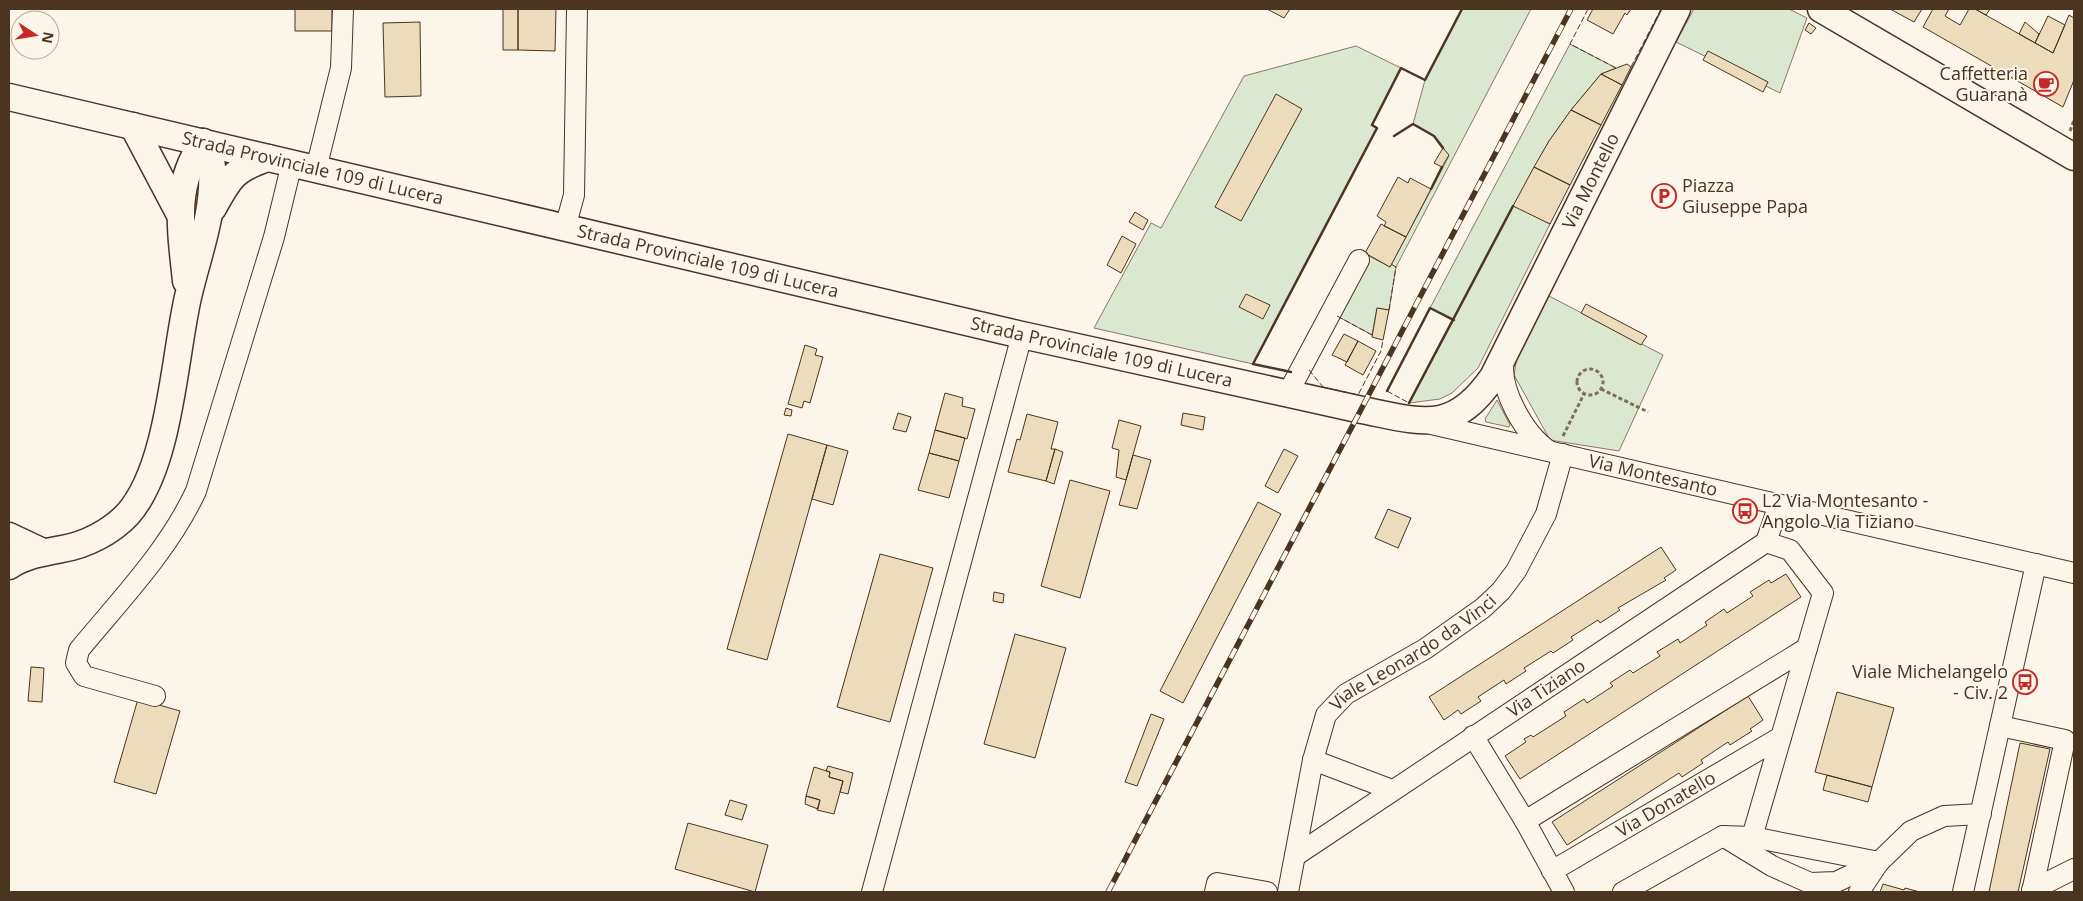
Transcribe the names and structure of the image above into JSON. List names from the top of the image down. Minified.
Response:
{"streets":{"main road":["Strada Provinciale 109 di Lucera","Via Montello"],"street":["Via Montesanto","Viale Leonardo da Vinci","Via Tiziano","Via Donatello"]},"crossings":[["Strada Provinciale 109 di Lucera","Via Montello"],["Strada Provinciale 109 di Lucera","Via Montesanto"],["Via Montello","Via Montesanto"],["Via Montello","Viale Leonardo da Vinci"],["Via Montesanto","Viale Leonardo da Vinci"],["Viale Leonardo da Vinci","Via Tiziano"]],"places":{"cafe":["Caffetteria Guaranà"],"parking":["Piazza Giuseppe Papa"],"bus stop":["L2 Via Montesanto - Angolo Via Tiziano","Viale Michelangelo - Civ. 2"]},"north":"right"}
